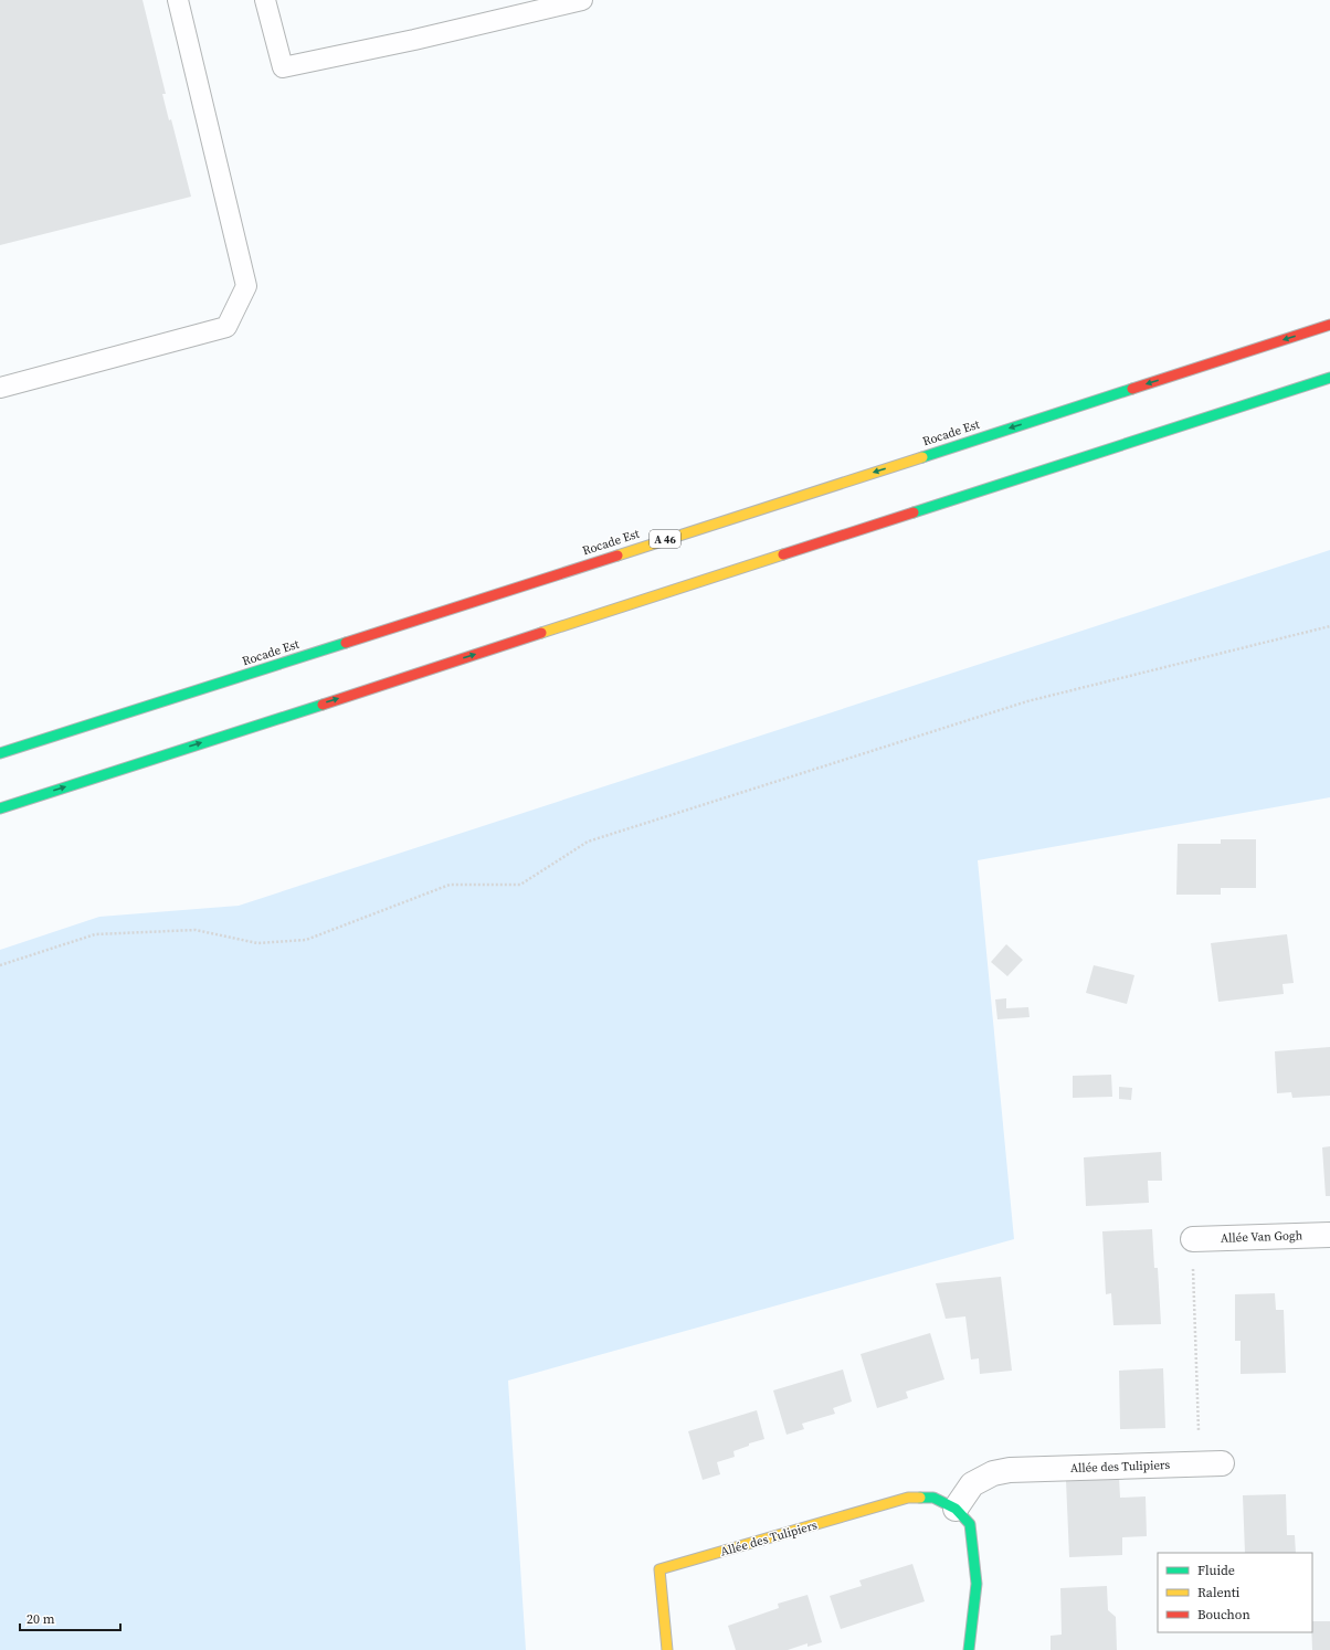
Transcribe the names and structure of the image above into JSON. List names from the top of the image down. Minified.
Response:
{"streets":{"main road":["Rocade Est","A 46","Allée des Tulipiers"],"street":["Allée Van Gogh"]},"legend":["Fluide","Ralenti","Bouchon"],"scale_bar":"20 m"}
